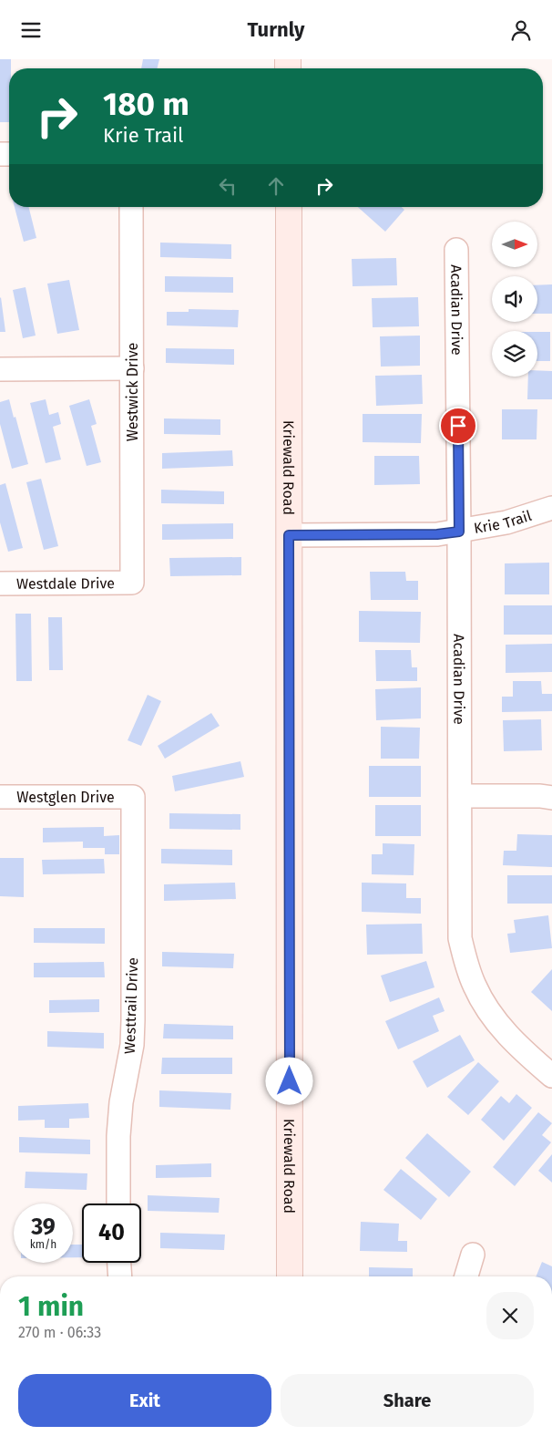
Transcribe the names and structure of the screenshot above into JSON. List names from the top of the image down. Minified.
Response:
{"streets":{"street":["Acadian Drive","Westwick Drive","Kriewald Road","Krie Trail","Westdale Drive","Westglen Drive","Westtrail Drive"]},"crossings":[["Acadian Drive","Krie Trail"],["Westwick Drive","Westdale Drive"],["Kriewald Road","Krie Trail"],["Westglen Drive","Westtrail Drive"]],"north":"right","page":{"header":"Turnly","turn":["180 m","Krie Trail"],"speed":"39 km/h","limit":"40","heading":["1 min","270 m · 06:33"],"buttons":["Exit","Share"]}}
